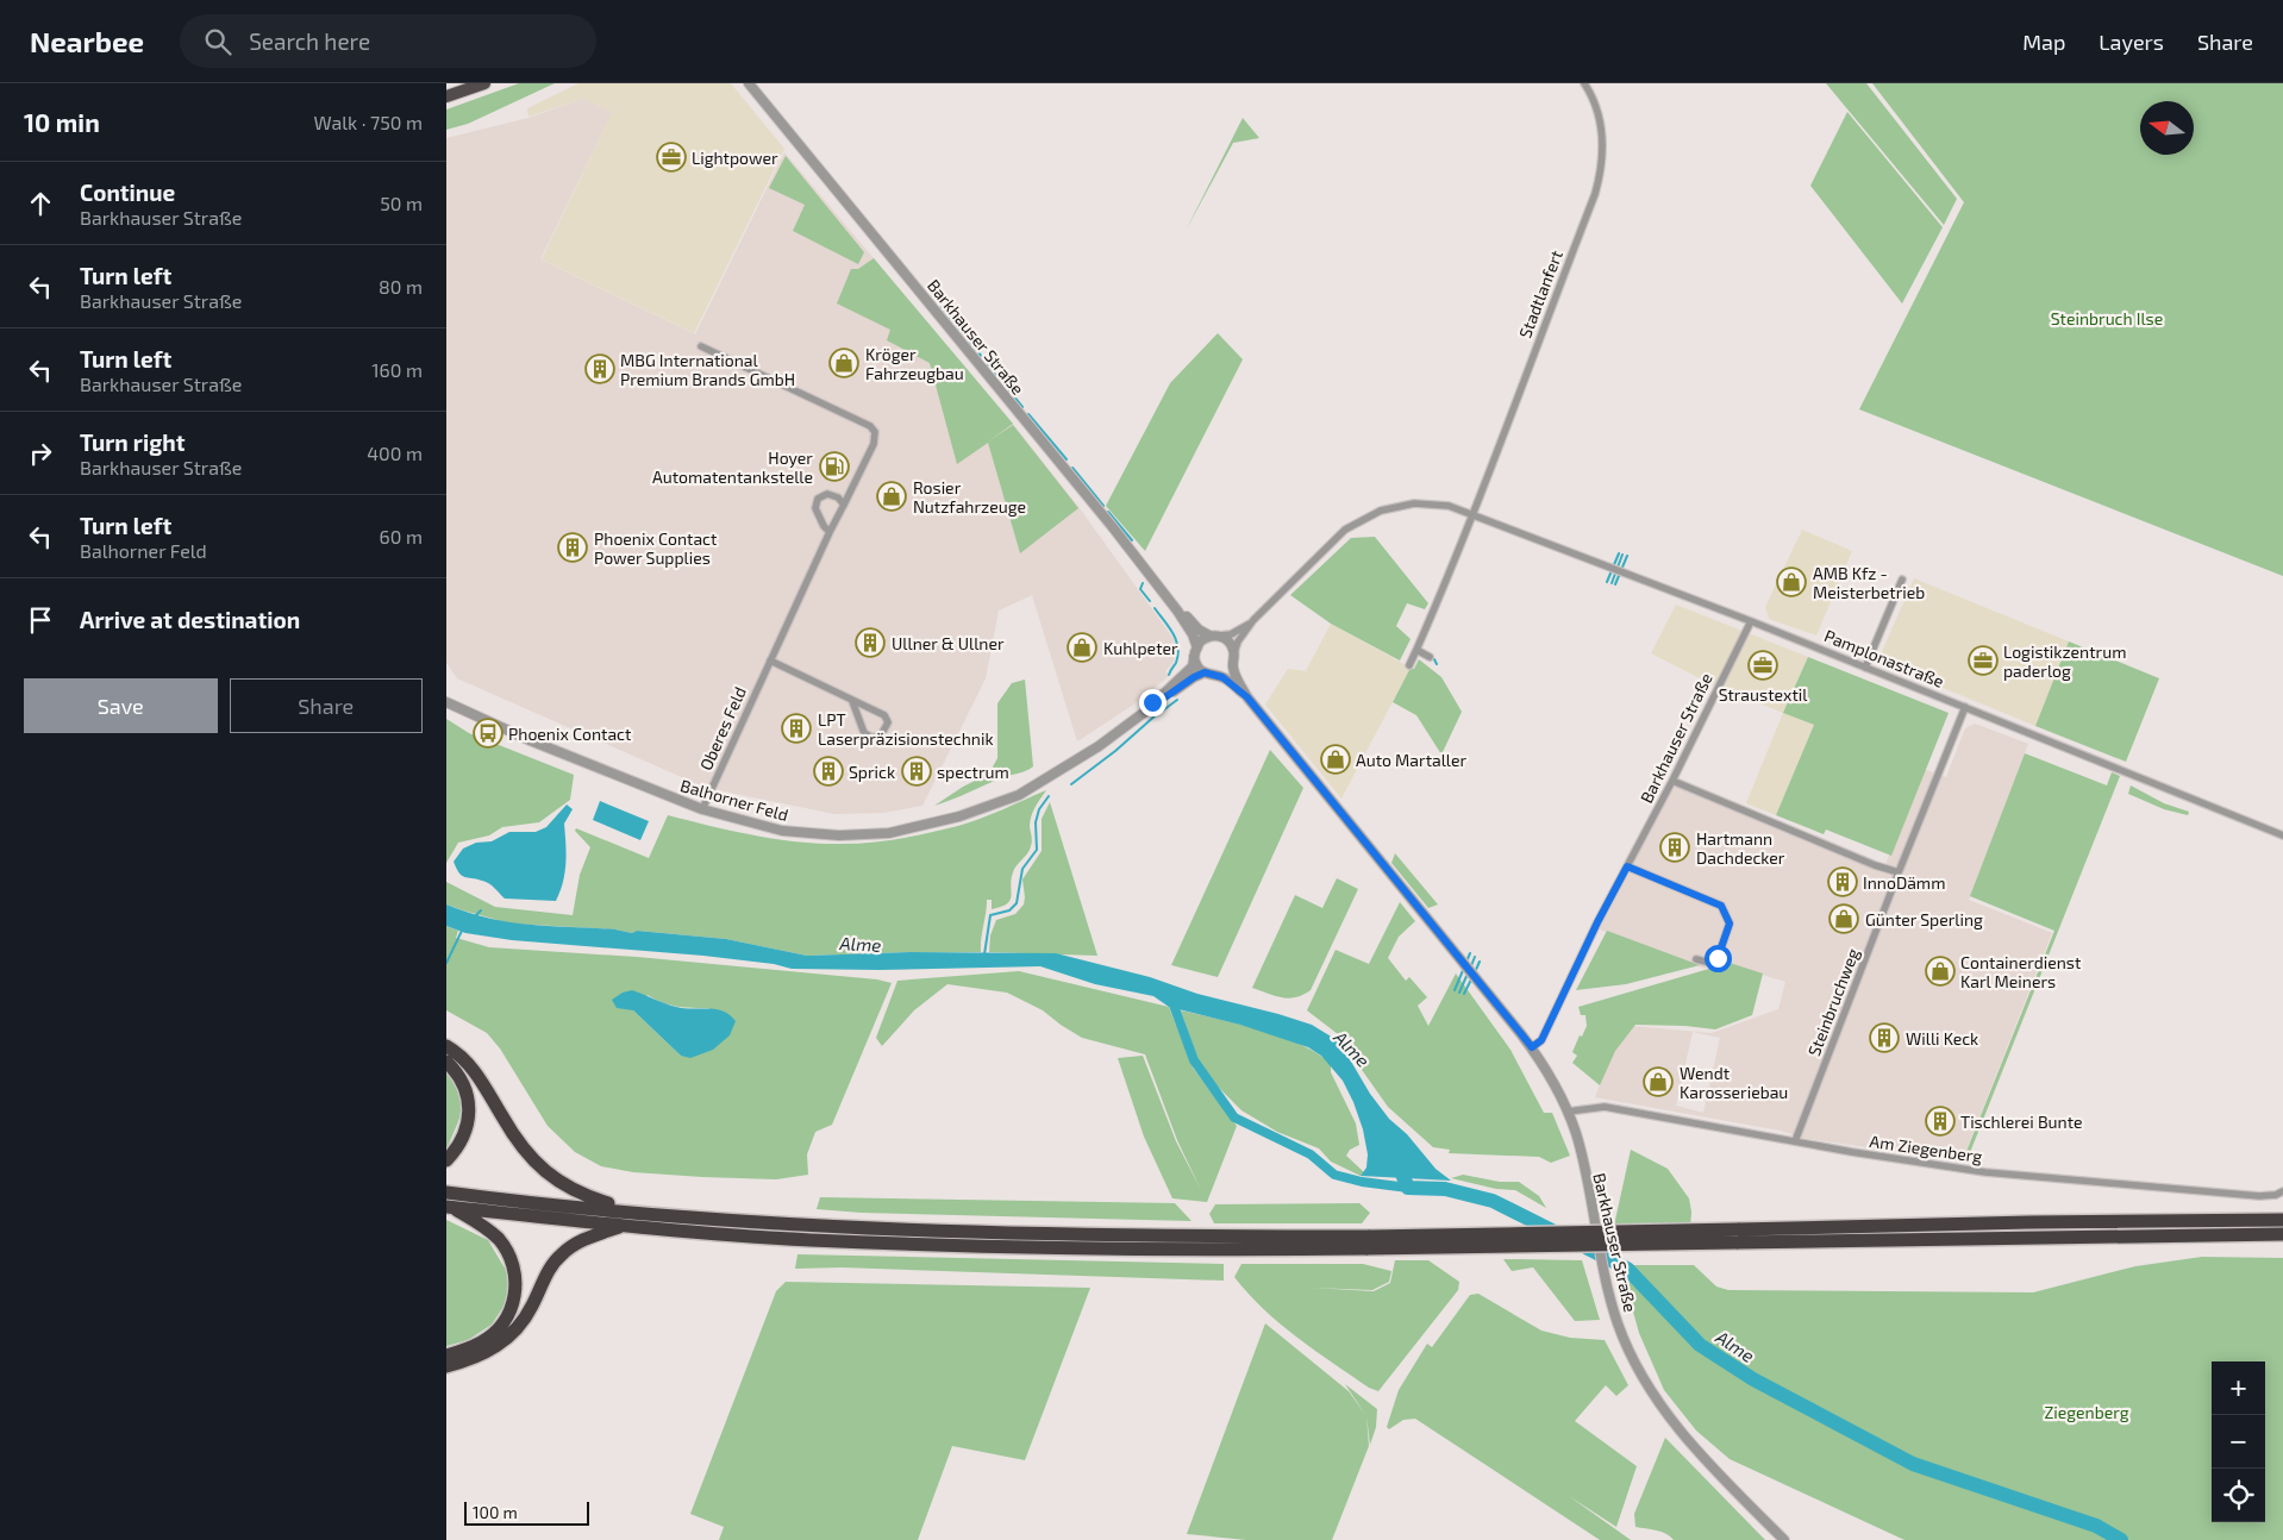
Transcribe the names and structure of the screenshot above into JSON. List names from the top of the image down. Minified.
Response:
{"streets":{"street":["Stadtlanfert","Barkhauser Straße","Pamplonastraße","Oberes Feld","Balhorner Feld","Steinbruchweg","Am Ziegenberg"]},"crossings":[["Stadtlanfert","Pamplonastraße"],["Barkhauser Straße","Pamplonastraße"],["Barkhauser Straße","Balhorner Feld"],["Barkhauser Straße","Am Ziegenberg"],["Pamplonastraße","Steinbruchweg"],["Oberes Feld","Balhorner Feld"],["Steinbruchweg","Am Ziegenberg"]],"water":["Alme"],"parks":["Steinbruch Ilse","Ziegenberg"],"places":{"office":["Lightpower","Logistikzentrum paderlog","Straustextil"],"shop":["Kröger Fahrzeugbau","Rosier Nutzfahrzeuge","AMB Kfz - Meisterbetrieb","Kuhlpeter","Auto Martaller","Günter Sperling","Containerdienst Karl Meiners","Wendt Karosseriebau"],"building":["MBG International Premium Brands GmbH","Phoenix Contact Power Supplies","Ullner & Ullner","LPT Laserpräzisionstechnik","Sprick","spectrum","Hartmann Dachdecker","InnoDämm","Willi Keck","Tischlerei Bunte"],"fuel station":["Hoyer Automatentankstelle"],"bus stop":["Phoenix Contact"]},"scale_bar":"100 m","north":"left","page":{"header":"Nearbee","search":"Search here","nav":["Map","Layers","Share"],"heading":["10 min","Walk · 750 m"],"list":[["Continue","Barkhauser Straße","50 m"],["Turn left","Barkhauser Straße","80 m"],["Turn left","Barkhauser Straße","160 m"],["Turn right","Barkhauser Straße","400 m"],["Turn left","Balhorner Feld","60 m"],"Arrive at destination"],"buttons":["Save","Share"],"map_buttons":["+","−"],"scale":"100 m"}}
